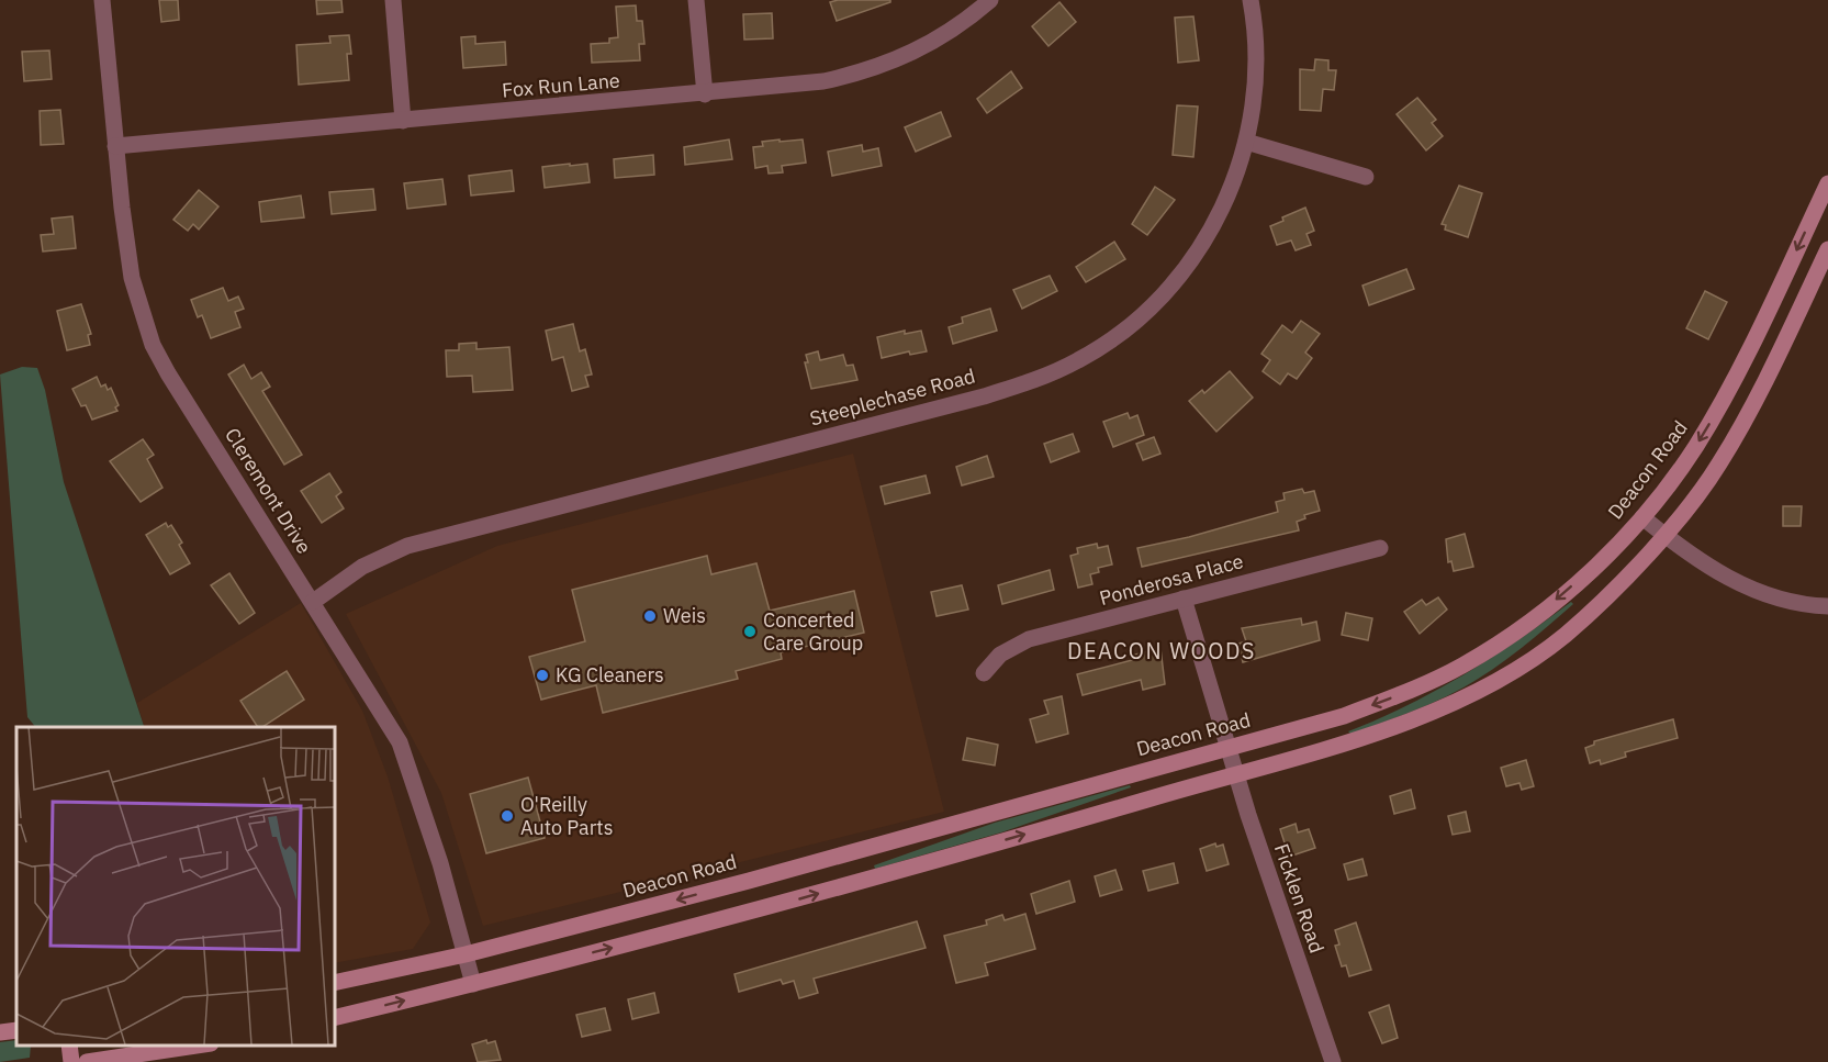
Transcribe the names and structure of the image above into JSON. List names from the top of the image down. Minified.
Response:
{"streets":{"main road":["Deacon Road"],"street":["Fox Run Lane","Steeplechase Road","Cleremont Drive","Ponderosa Place","Ficklen Road"]},"crossings":[["Fox Run Lane","Cleremont Drive"],["Steeplechase Road","Cleremont Drive"],["Deacon Road","Cleremont Drive"],["Deacon Road","Ficklen Road"],["Ponderosa Place","Ficklen Road"]],"districts":["DEACON WOODS"],"places":["Weis","Concerted Care Group","KG Cleaners","O'Reilly Auto Parts"]}
